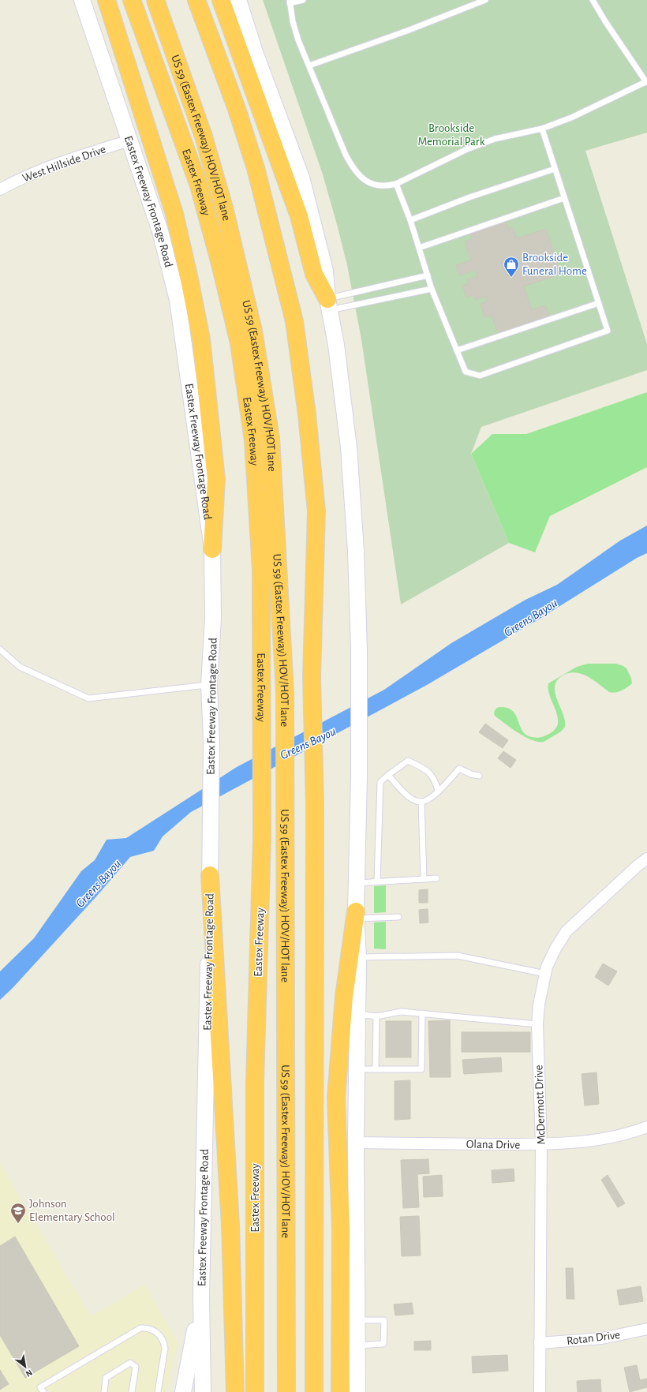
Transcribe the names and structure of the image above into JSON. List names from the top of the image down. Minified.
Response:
{"streets":{"highway":["US 59 (Eastex Freeway) HOV/HOT lane","Eastex Freeway"],"main road":["Eastex Freeway Frontage Road"],"street":["West Hillside Drive","McDermott Drive","Olana Drive","Rotan Drive"]},"crossings":[["West Hillside Drive","Eastex Freeway Frontage Road"],["McDermott Drive","Olana Drive"],["McDermott Drive","Rotan Drive"]],"water":["Greens Bayou"],"parks":["Brookside Memorial Park"],"places":{"shop":["Brookside Funeral Home"],"school or university":["Johnson Elementary School"]},"north":"bottom right"}
